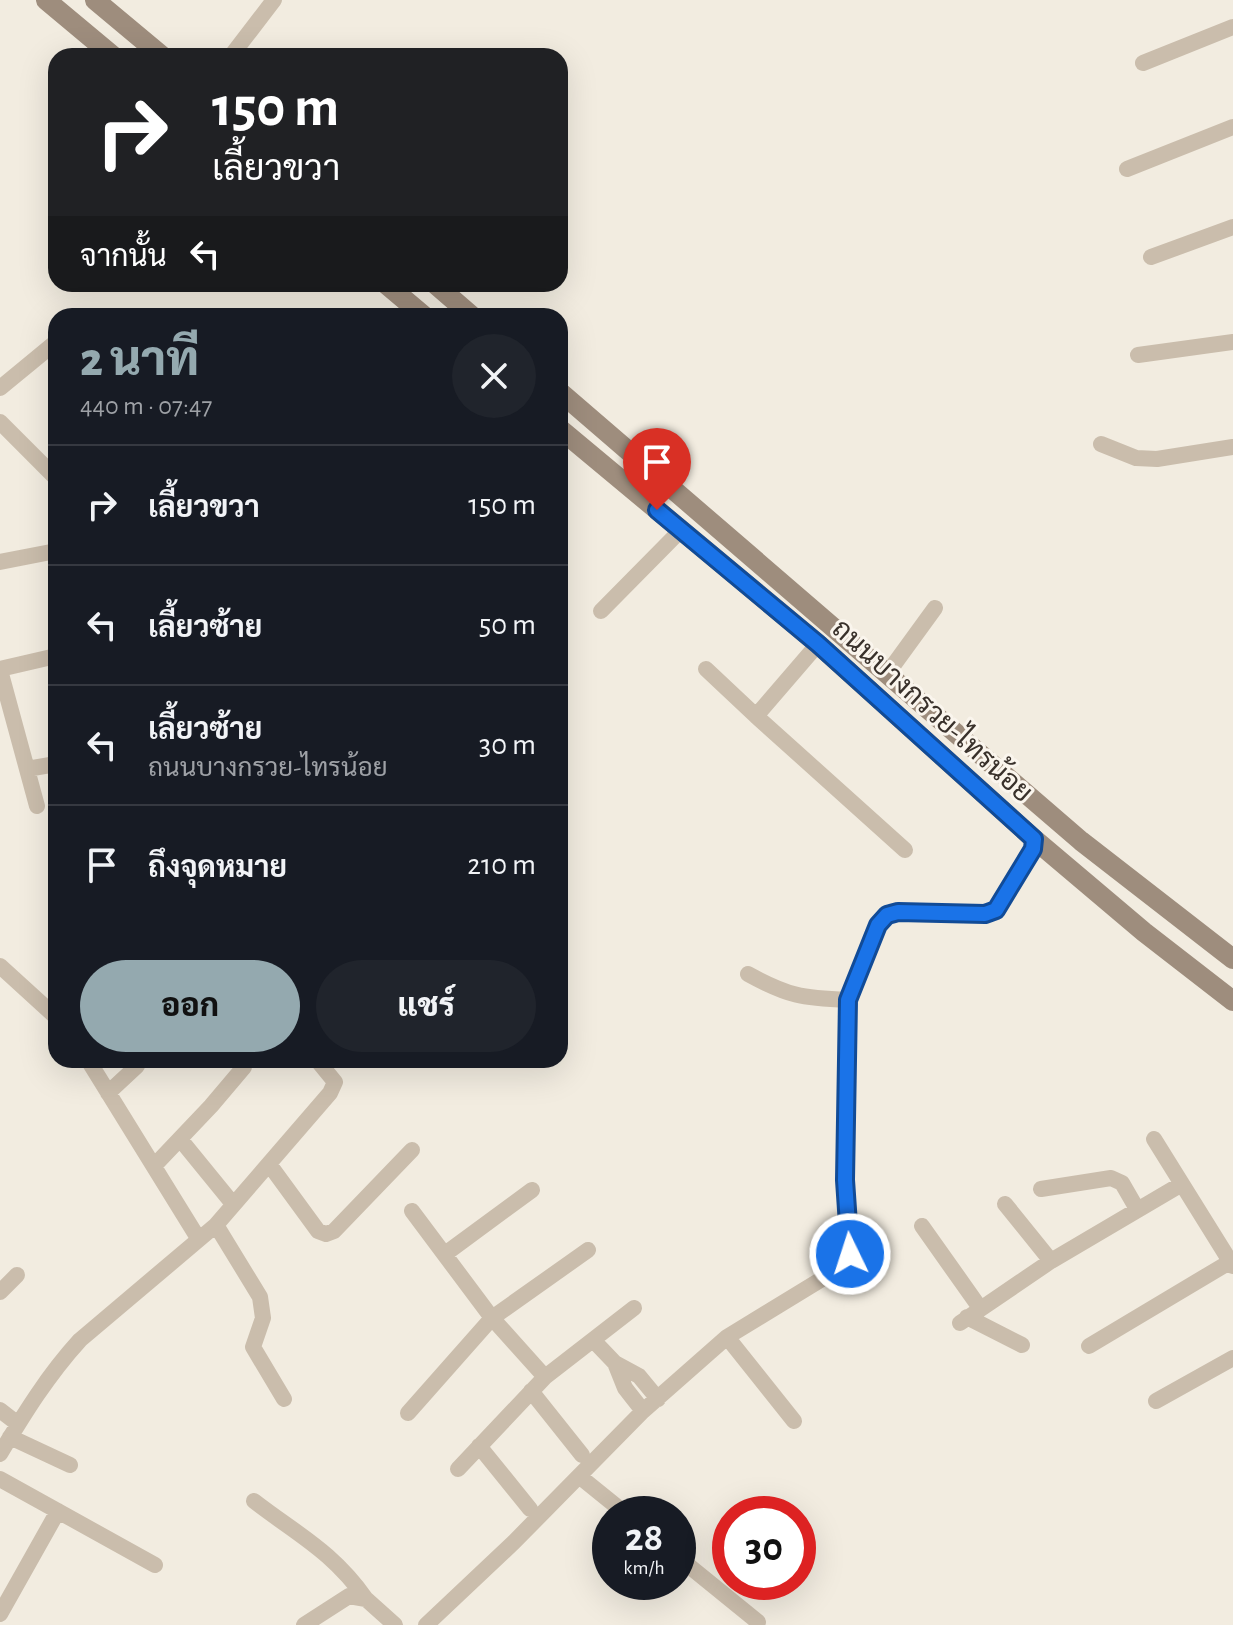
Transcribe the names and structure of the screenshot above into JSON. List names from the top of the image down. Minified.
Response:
{"streets":{"main road":["ถนนบางกรวย-ไทรน้อย"]},"page":{"turn":["150 m","เลี้ยวขวา"],"then":"จากนั้น","heading":["2 นาที","440 m · 07:47"],"list":[{"name":"เลี้ยวขวา","value":"150 m"},{"name":"เลี้ยวซ้าย","value":"50 m"},{"name":"เลี้ยวซ้าย","note":"ถนนบางกรวย-ไทรน้อย","value":"30 m"},{"name":"ถึงจุดหมาย","value":"210 m"}],"buttons":["ออก","แชร์"],"speed":"28 km/h","limit":"30"}}
